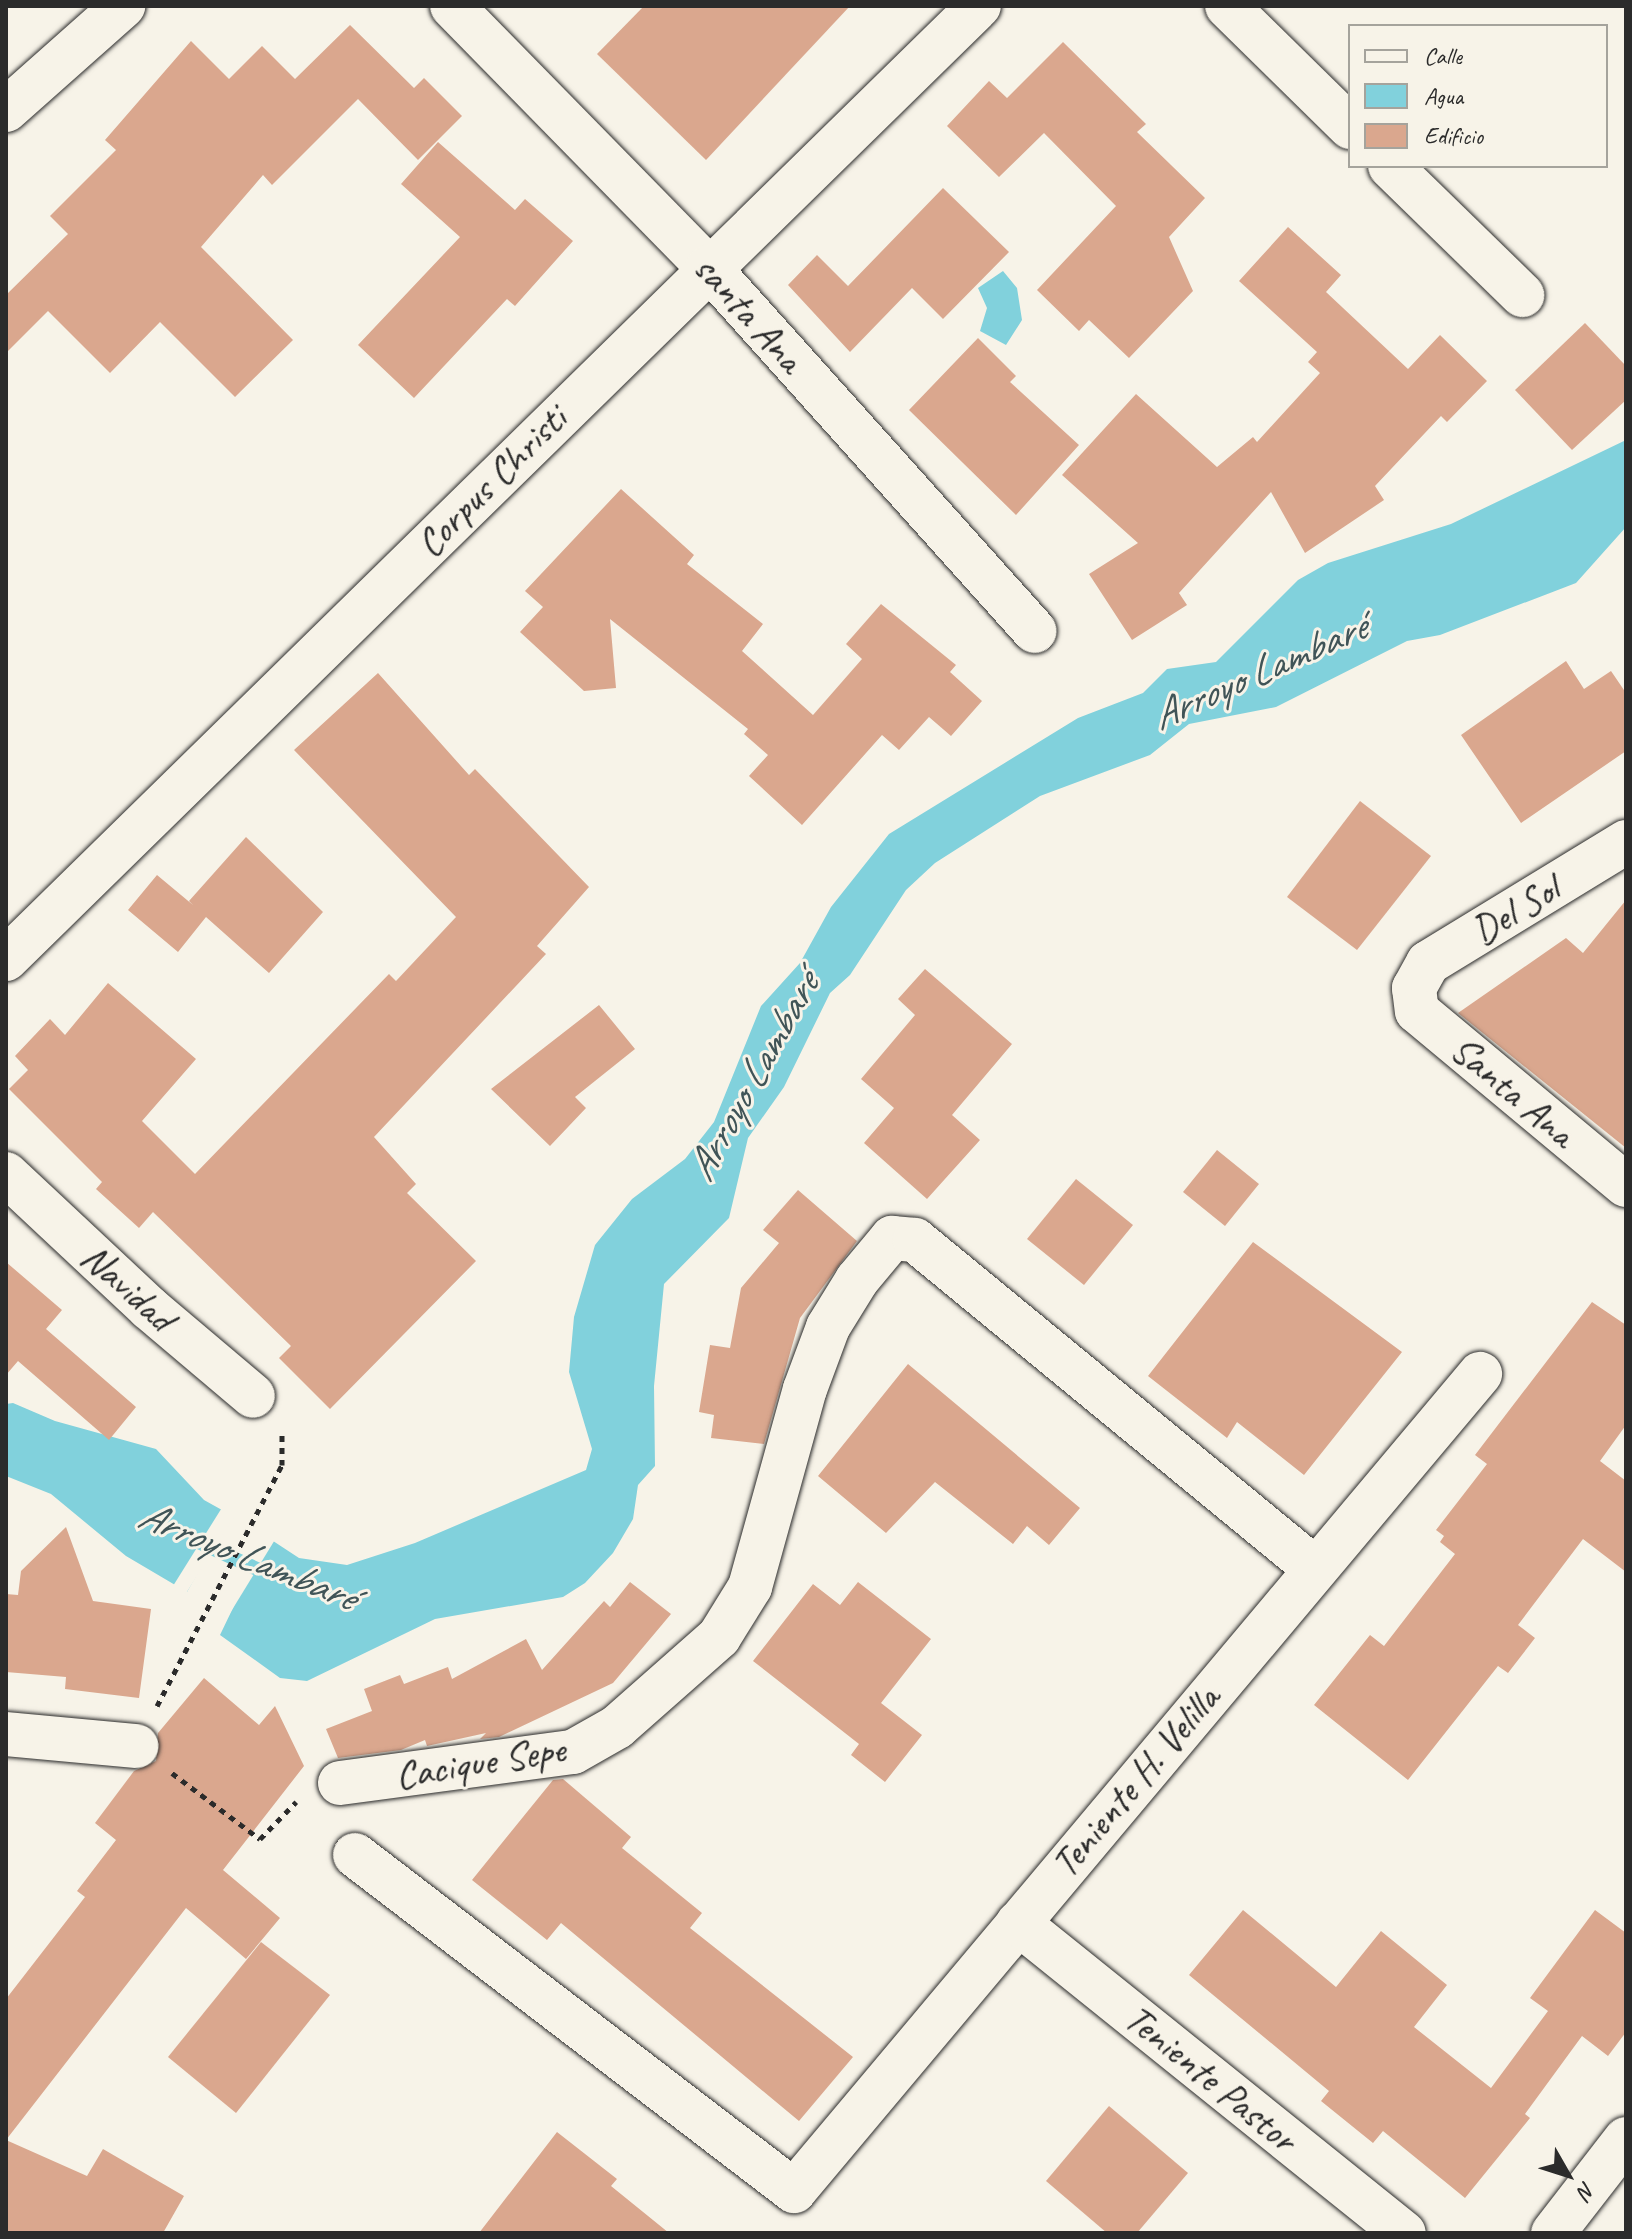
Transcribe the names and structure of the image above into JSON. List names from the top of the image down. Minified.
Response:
{"streets":{"street":["santa Ana","Corpus Christi","Del Sol","Santa Ana","Navidad","Cacique Sepe","Teniente H. Velilla","Teniente Pastor"]},"crossings":[["santa Ana","Corpus Christi"],["Del Sol","Santa Ana"],["Cacique Sepe","Teniente H. Velilla"],["Teniente H. Velilla","Teniente Pastor"]],"water":["Arroyo Lambaré"],"legend":["Calle","Agua","Edificio"],"north":"bottom right"}
